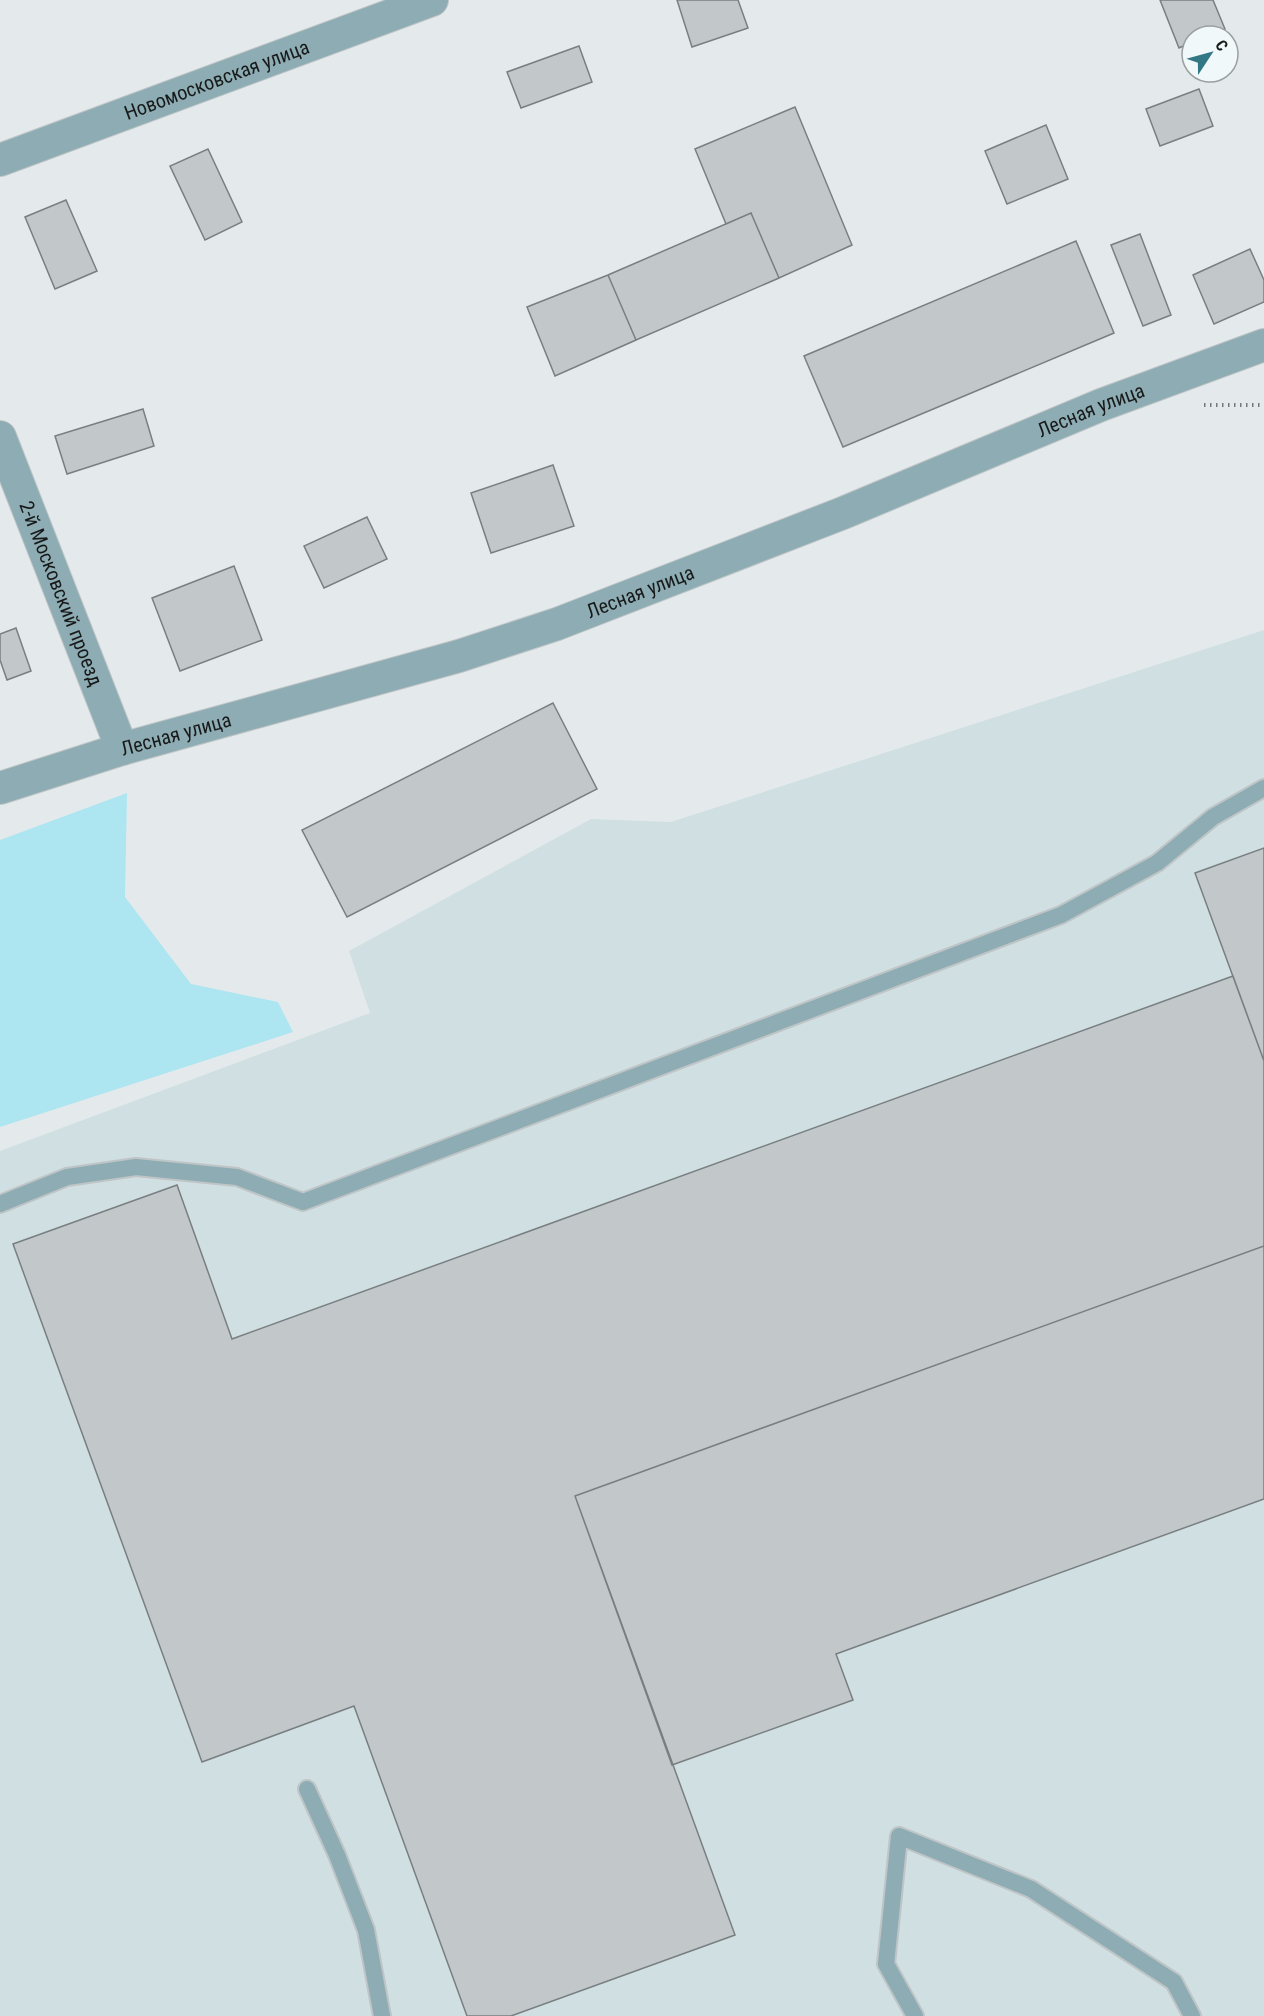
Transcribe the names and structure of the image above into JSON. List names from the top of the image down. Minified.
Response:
{"streets":{"street":["Новомосковская улица","Лесная улица","2-й Московский проезд"]},"crossings":[["Лесная улица","2-й Московский проезд"]],"north":"top right"}
